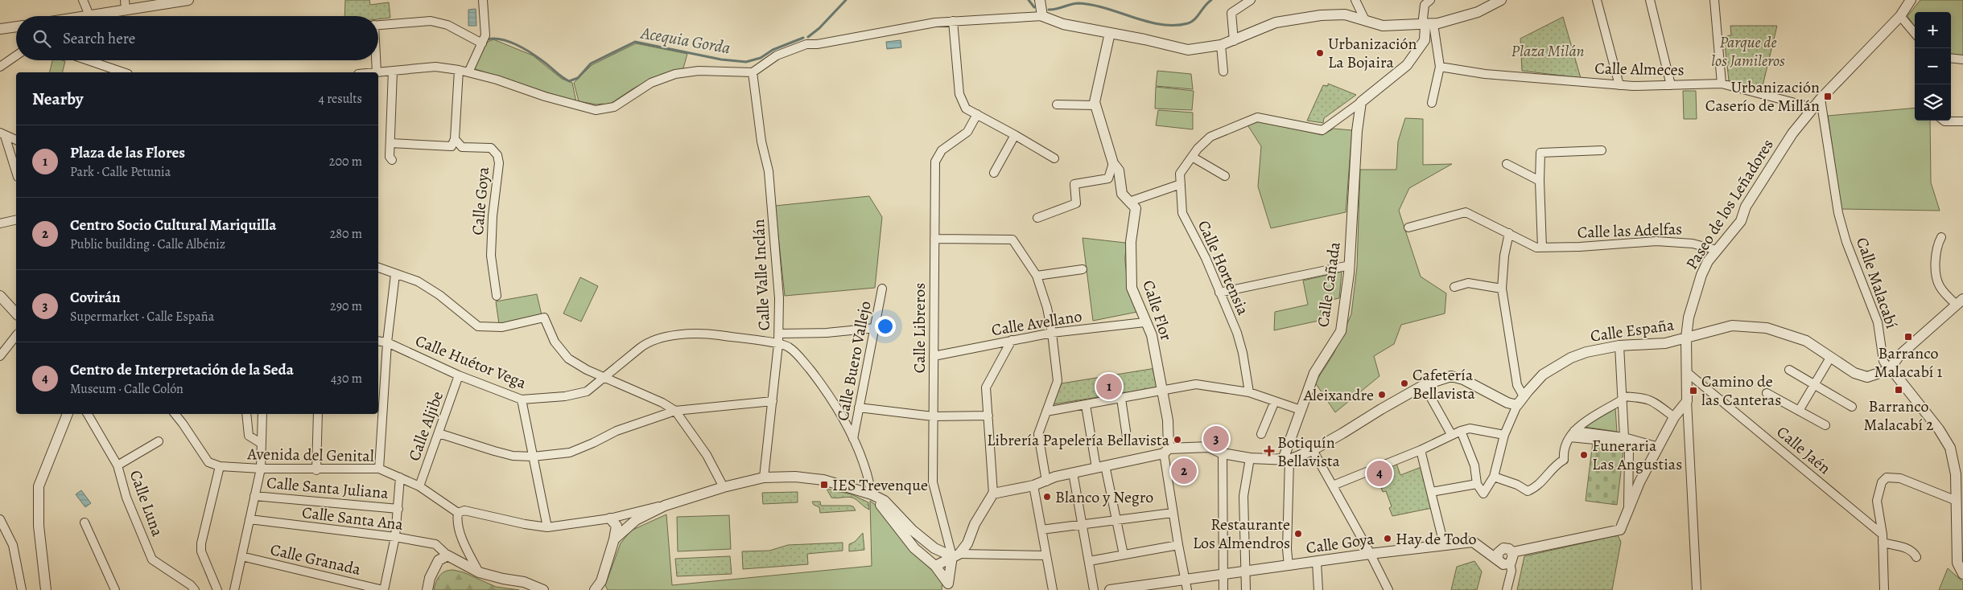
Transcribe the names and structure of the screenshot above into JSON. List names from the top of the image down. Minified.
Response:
{"streets":{"street":["Calle Almeces","Calle Goya","Paseo de los Leñadores","Calle las Adelfas","Calle Hortensia","Calle Valle Inclán","Calle Malacabí","Calle Cañada","Calle Flor","Calle Avellano","Calle Libreros","Calle España","Calle Buero Vallejo","Calle Huétor Vega","Calle Aljibe","Calle Jaén","Avenida del Genital","Calle Santa Juliana","Calle Luna","Calle Santa Ana","Calle Granada"]},"crossings":[["Calle Almeces","Paseo de los Leñadores"],["Paseo de los Leñadores","Calle las Adelfas"],["Paseo de los Leñadores","Calle Malacabí"],["Paseo de los Leñadores","Calle España"],["Paseo de los Leñadores","Calle Jaén"],["Calle Hortensia","Calle Cañada"],["Calle Valle Inclán","Calle Huétor Vega"],["Calle Malacabí","Calle España"],["Calle Flor","Calle Avellano"],["Calle Avellano","Calle Libreros"],["Calle Buero Vallejo","Calle Huétor Vega"],["Calle Huétor Vega","Calle Aljibe"],["Calle Aljibe","Avenida del Genital"]],"water":["Acequia Gorda"],"parks":["Parque de los Jamileros","Plaza Milán"],"places":{"other":["Urbanización La Bojaira","Cafetería Bellavista","Aleixandre","Librería Papelería Bellavista","Funeraria Las Angustias","Blanco y Negro","Restaurante Los Almendros","Hay de Todo"],"transit":["Urbanización Caserío de Millán","Barranco Malacabí 1","Barranco Malacabí 2","Camino de las Canteras","IES Trevenque"],"health":["Botiquín Bellavista"]},"page":{"map_buttons":["+","−"],"search":"Search here","heading":["Nearby","4 results"],"list":[{"mark":"1","name":"Plaza de las Flores","note":"Park · Calle Petunia","value":"200 m"},{"mark":"2","name":"Centro Socio Cultural Mariquilla","note":"Public building · Calle Albéniz","value":"280 m"},{"mark":"3","name":"Covirán","note":"Supermarket · Calle España","value":"290 m"},{"mark":"4","name":"Centro de Interpretación de la Seda","note":"Museum · Calle Colón","value":"430 m"}],"pins":["1","3","2","4"]}}
